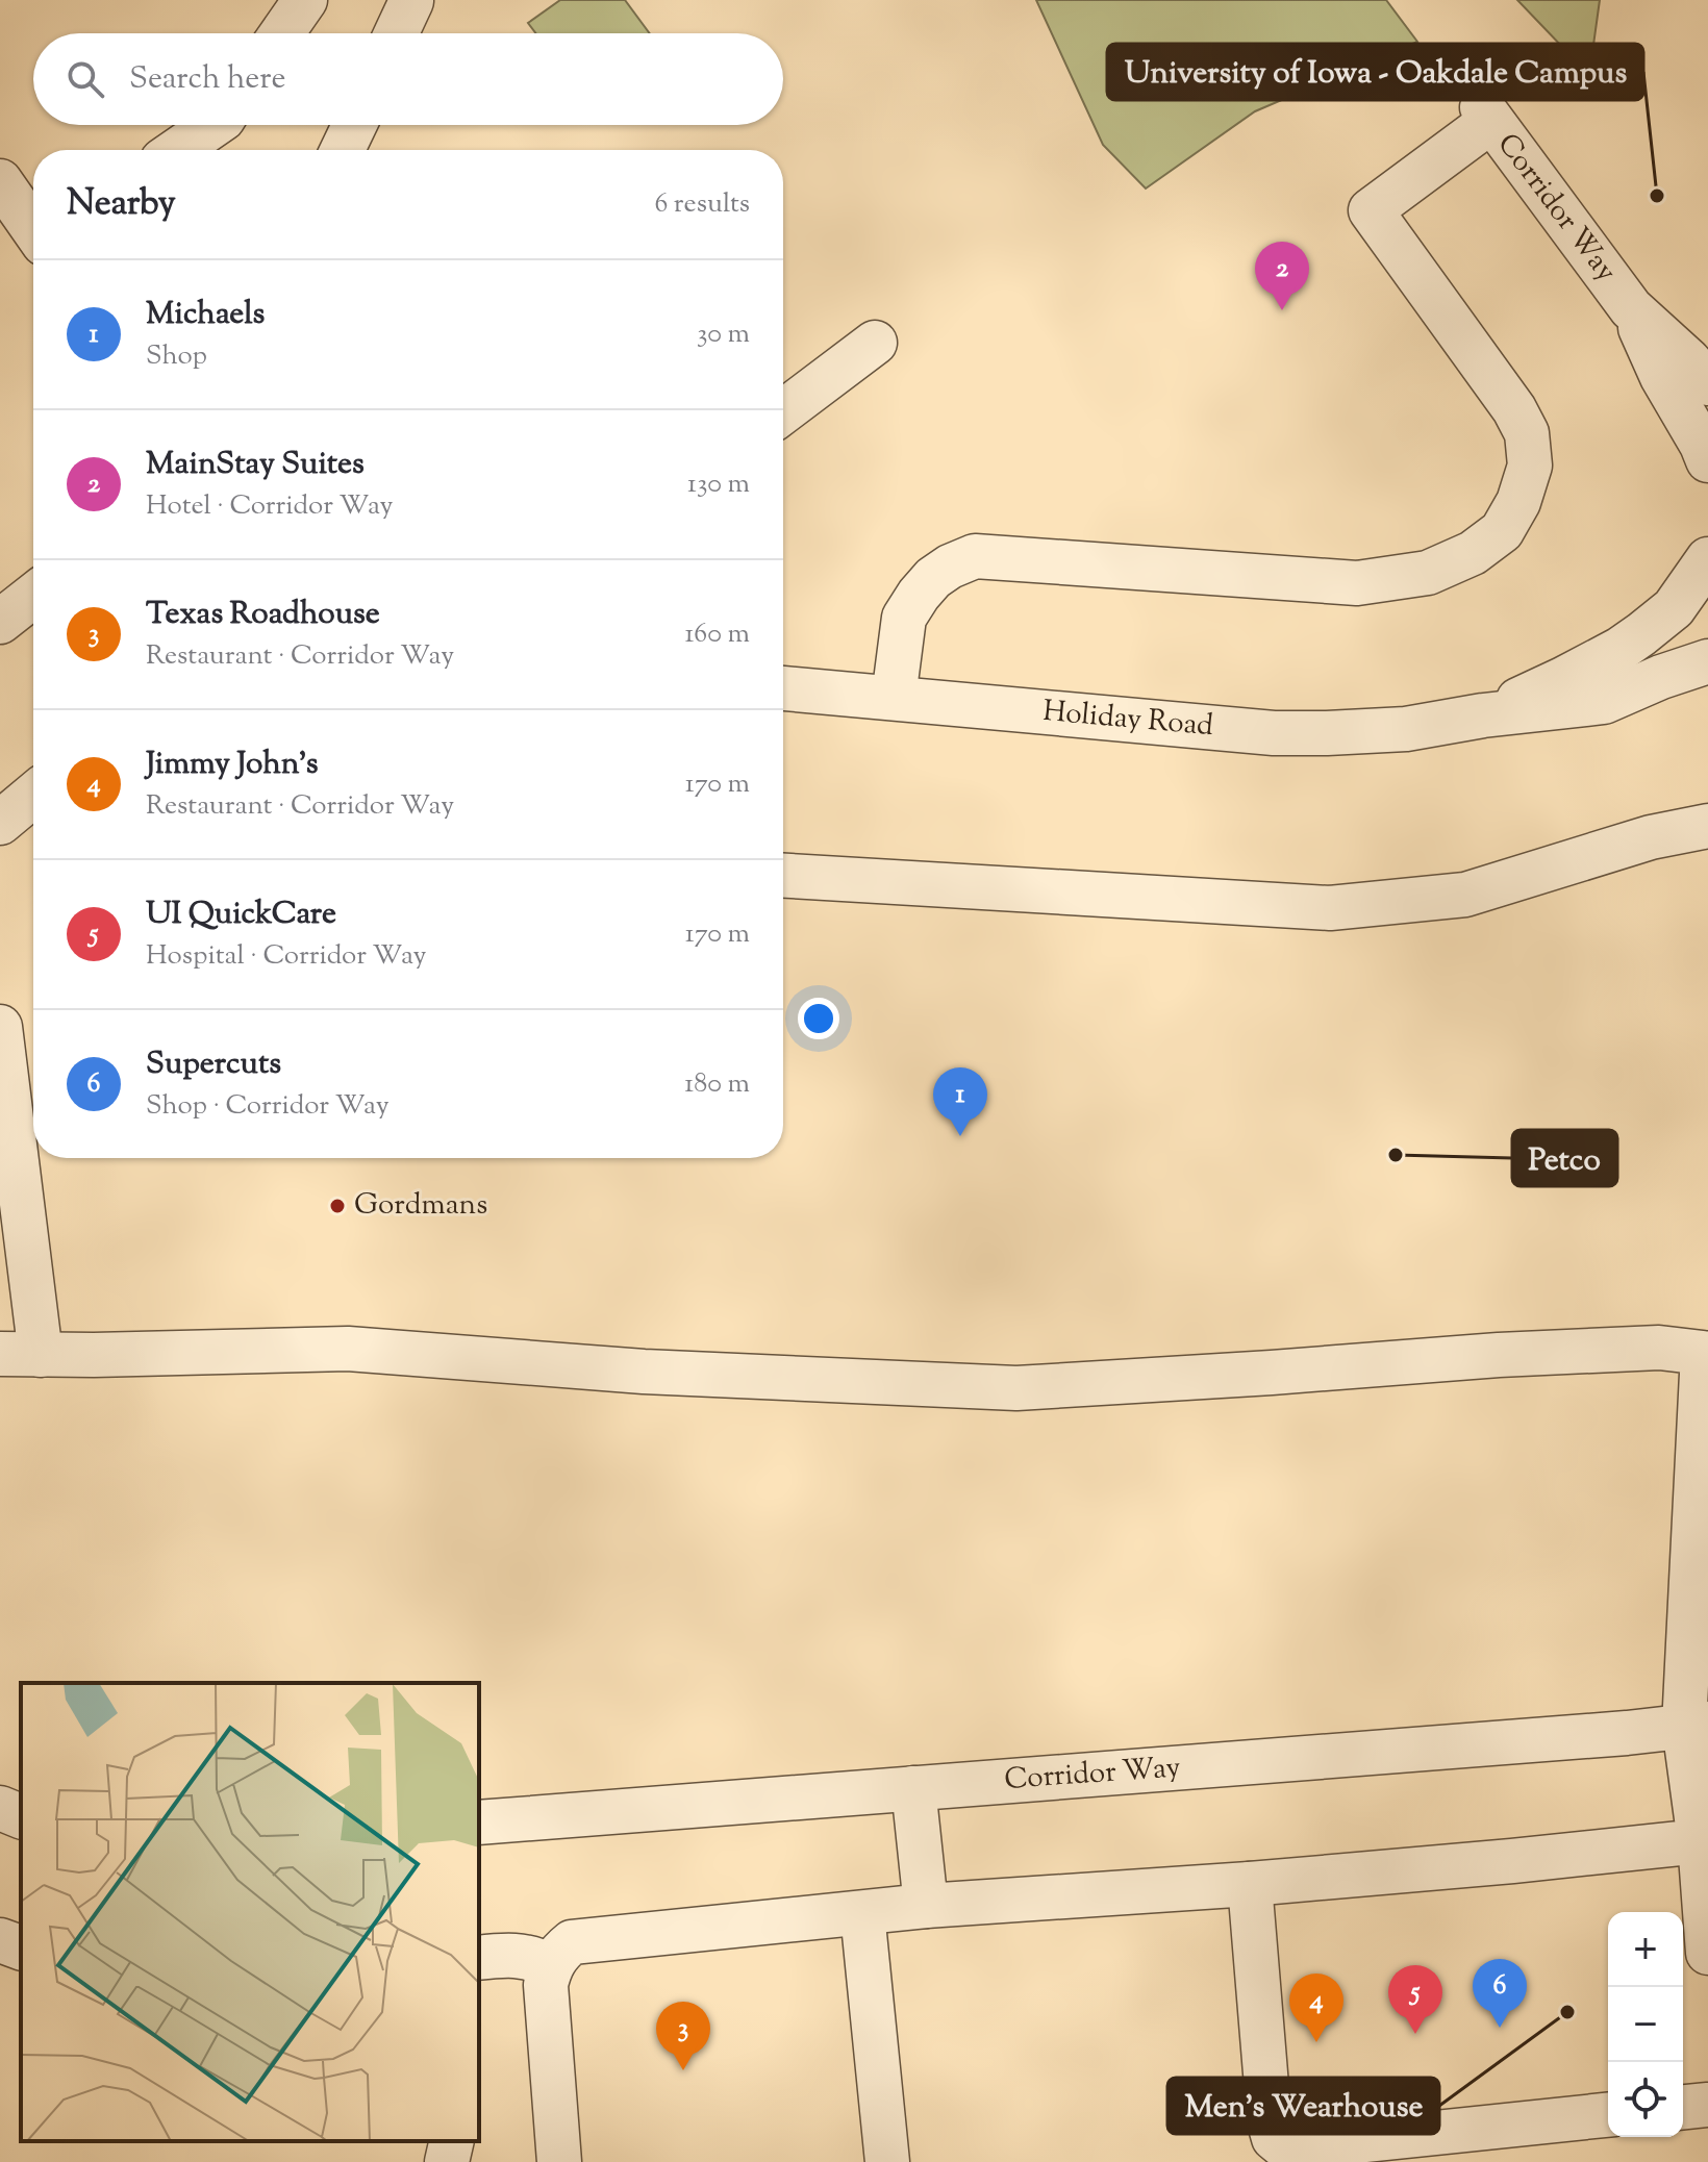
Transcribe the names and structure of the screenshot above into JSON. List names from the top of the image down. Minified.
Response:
{"streets":{"street":["Corridor Way","Holiday Road"]},"crossings":[["Corridor Way","Holiday Road"]],"places":["University of Iowa - Oakdale Campus","Petco","Gordmans","Men's Wearhouse"],"page":{"search":"Search here","heading":["Nearby","6 results"],"pins":["2","1","6","5","4","3"],"list":[{"mark":"1","name":"Michaels","note":"Shop","value":"30 m"},{"mark":"2","name":"MainStay Suites","note":"Hotel · Corridor Way","value":"130 m"},{"mark":"3","name":"Texas Roadhouse","note":"Restaurant · Corridor Way","value":"160 m"},{"mark":"4","name":"Jimmy John's","note":"Restaurant · Corridor Way","value":"170 m"},{"mark":"5","name":"UI QuickCare","note":"Hospital · Corridor Way","value":"170 m"},{"mark":"6","name":"Supercuts","note":"Shop · Corridor Way","value":"180 m"}],"map_buttons":["+","−"]}}
